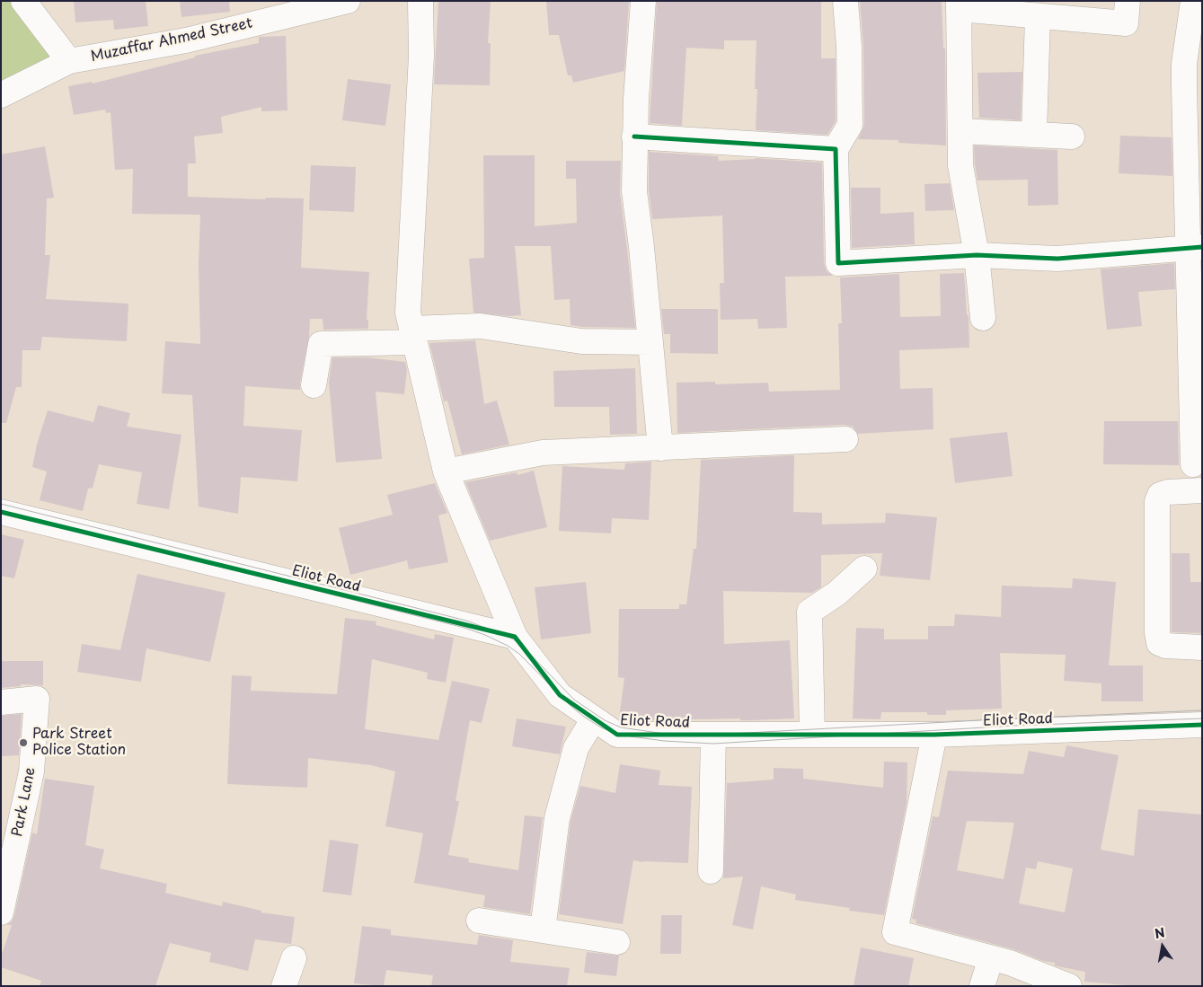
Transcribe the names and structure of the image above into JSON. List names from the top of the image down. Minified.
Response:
{"streets":{"street":["Muzaffar Ahmed Street","Eliot Road","Park Lane"]},"places":["Park Street Police Station"],"north":"top"}
